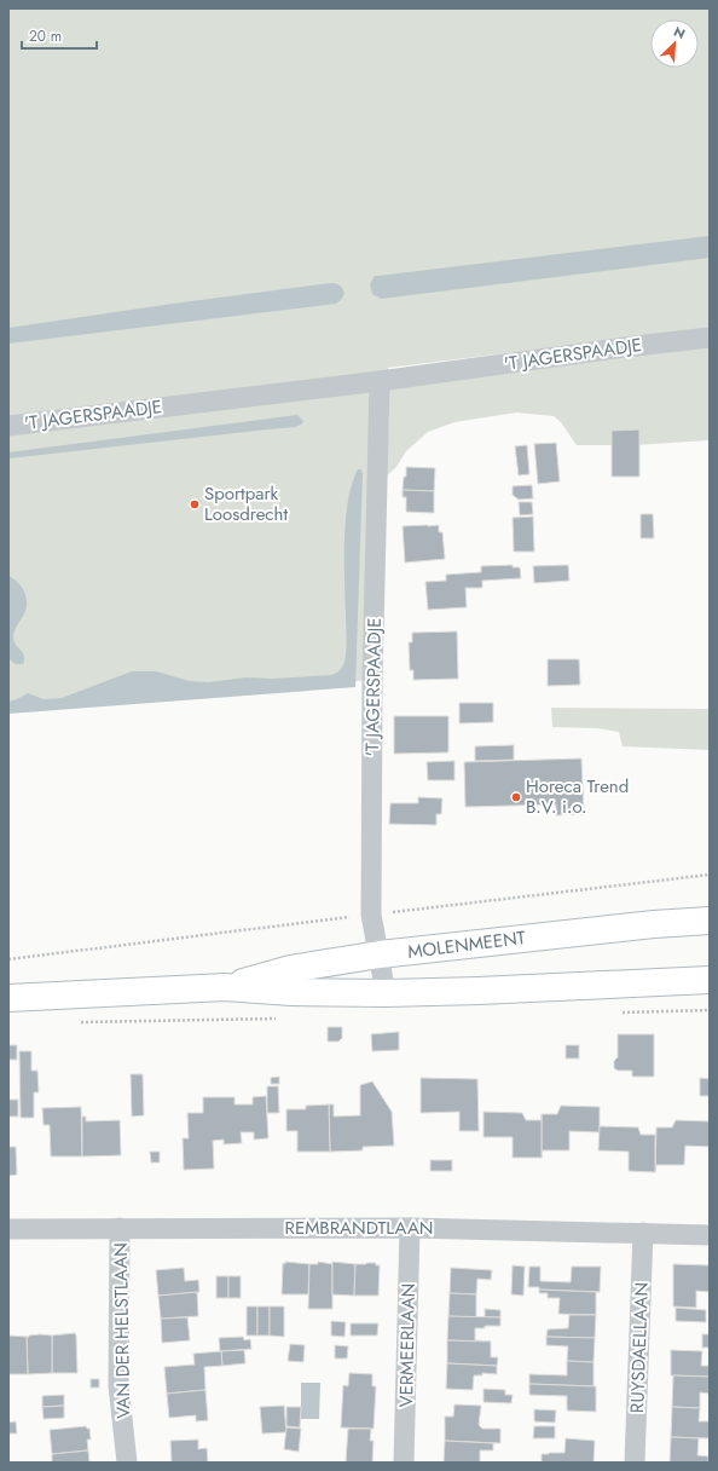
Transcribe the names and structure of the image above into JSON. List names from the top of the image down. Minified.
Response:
{"streets":{"main road":["MOLENMEENT"],"street":["'T JAGERSPAADJE","REMBRANDTLAAN","VAN DER HELSTLAAN","VERMEERLAAN","RUYSDAELLAAN"]},"crossings":[["'T JAGERSPAADJE","MOLENMEENT"],["REMBRANDTLAAN","VAN DER HELSTLAAN"],["REMBRANDTLAAN","VERMEERLAAN"],["REMBRANDTLAAN","RUYSDAELLAAN"]],"places":["Sportpark Loosdrecht","Horeca Trend B.V. i.o."],"scale_bar":"20 m","north":"top right"}
